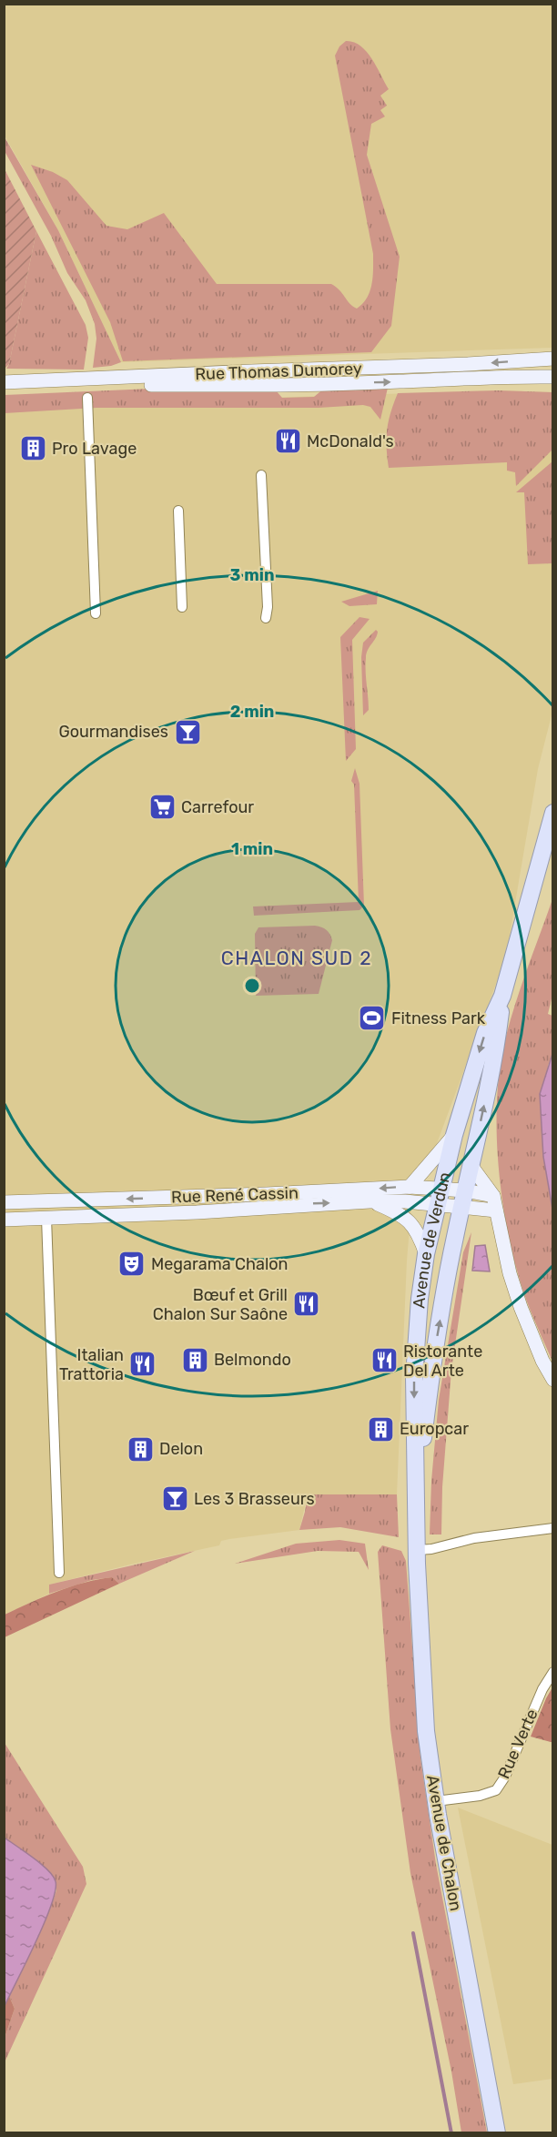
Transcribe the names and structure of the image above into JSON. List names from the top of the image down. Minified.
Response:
{"streets":{"main road":["Rue Thomas Dumorey","Rue René Cassin","Avenue de Verdun","Avenue de Chalon"],"street":["Rue Verte"]},"crossings":[["Rue René Cassin","Avenue de Verdun"],["Avenue de Verdun","Avenue de Chalon"],["Rue Verte","Avenue de Chalon"]],"districts":["CHALON SUD 2"],"places":{"restaurant":["McDonald's","Bœuf et Grill Chalon Sur Saône","Ristorante Del Arte","Italian Trattoria"],"building":["Pro Lavage","Belmondo","Europcar","Delon"],"bar":["Gourmandises","Les 3 Brasseurs"],"supermarket":["Carrefour"],"sports":["Fitness Park"],"theatre":["Megarama Chalon"]},"rings":["3 min","2 min","1 min"]}
